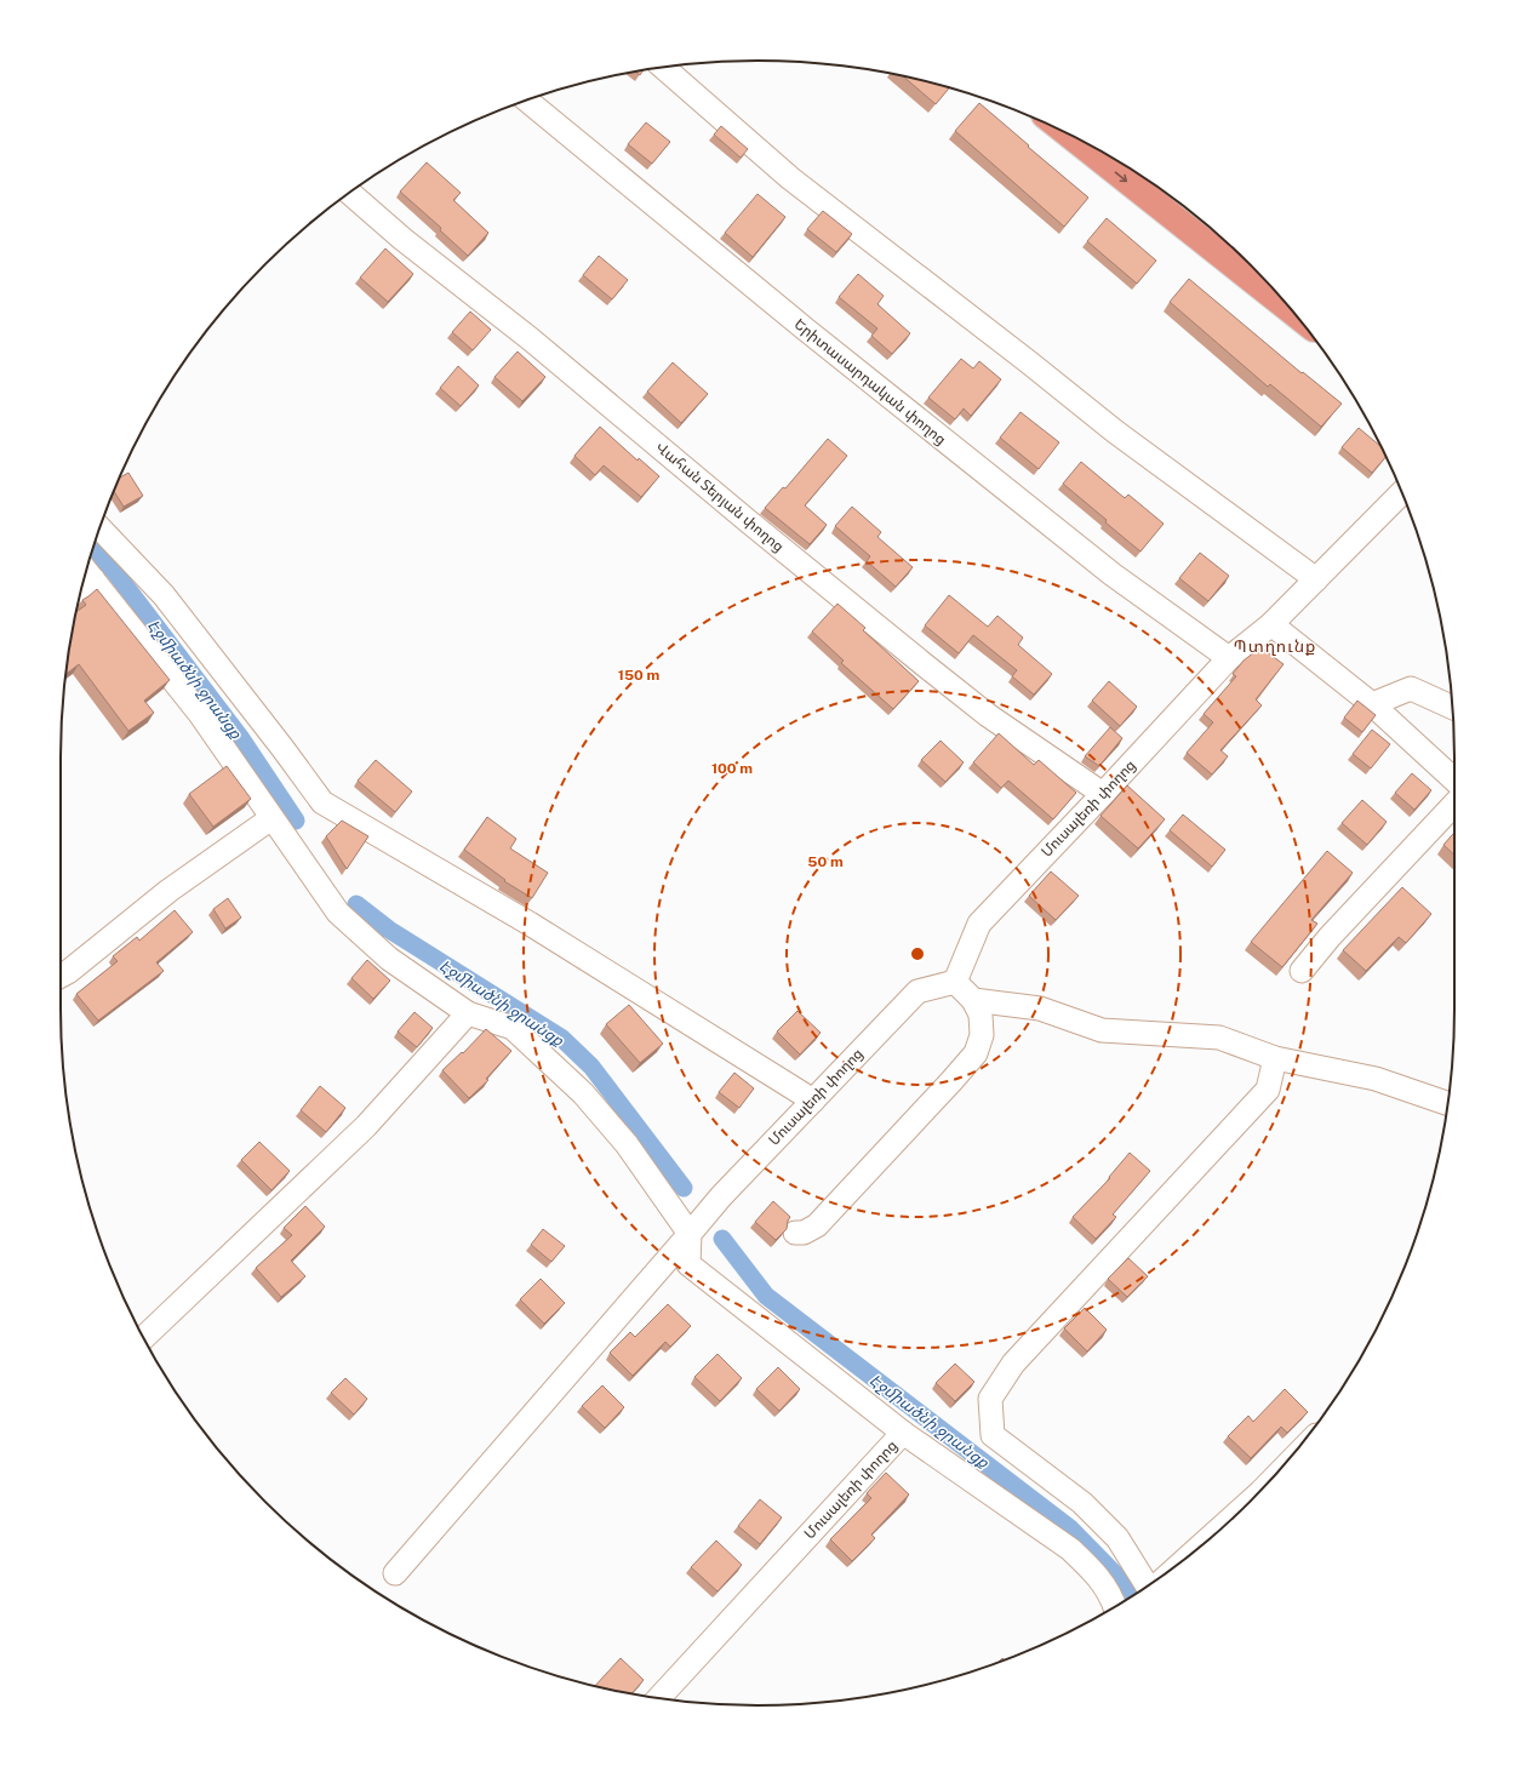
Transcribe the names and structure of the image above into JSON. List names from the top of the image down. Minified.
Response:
{"streets":{"street":["Երիտասարդական փողոց","Վահան Տերյան փողոց","Մուսալեռի փողոց"]},"crossings":[["Երիտասարդական փողոց","Մուսալեռի փողոց"],["Վահան Տերյան փողոց","Մուսալեռի փողոց"]],"districts":["Պտղունք"],"water":["Էջմիածնի ջրանցք"],"rings":["150 m","100 m","50 m"]}
